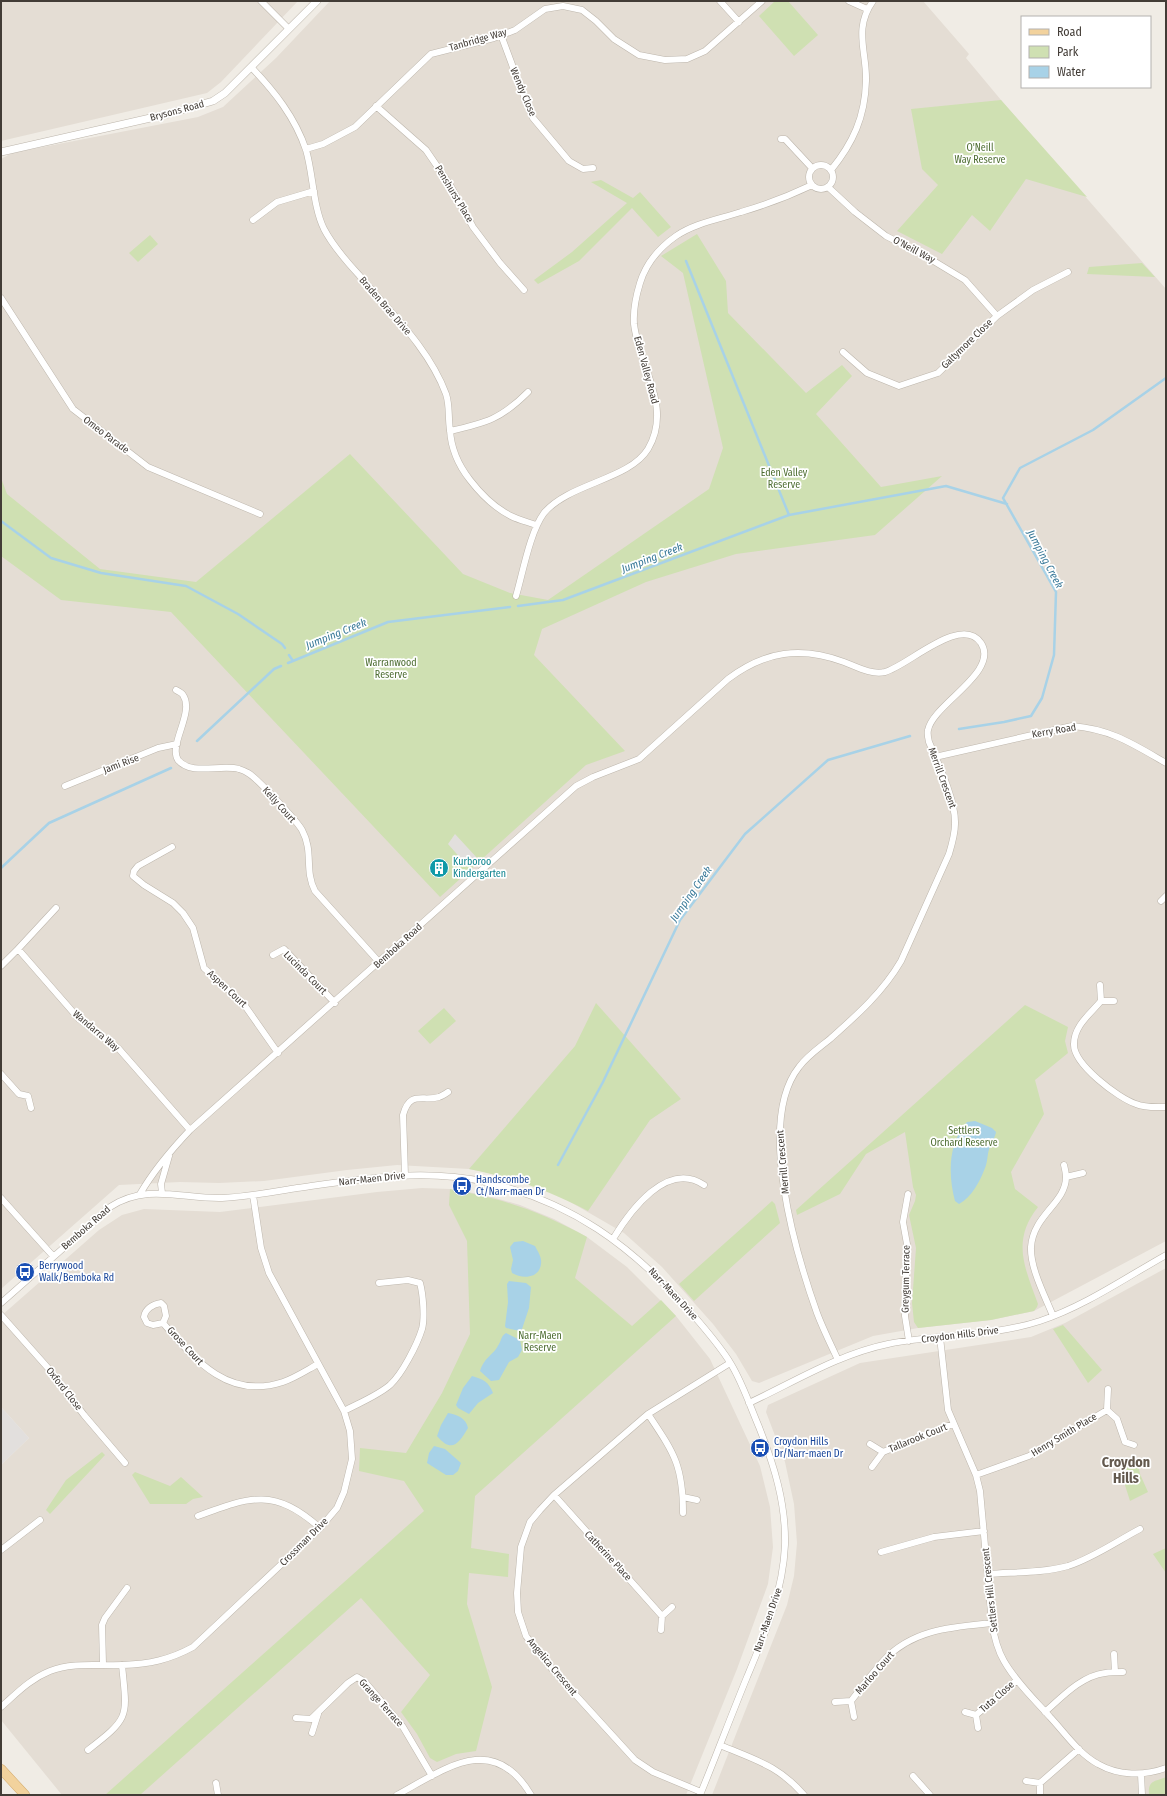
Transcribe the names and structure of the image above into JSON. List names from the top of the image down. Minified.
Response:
{"streets":{"street":["Tanbridge Way","Wendy Close","Brysons Road","Penshurst Place","O'Neill Way","Braden Brae Drive","Galtymore Close","Eden Valley Road","Omeo Parade","Kerry Road","Jami Rise","Merrill Crescent","Kelly Court","Bemboka Road","Lucinda Court","Aspen Court","Wandarra Way","Narr-Maen Drive","Greygum Terrace","Croydon Hills Drive","Grose Court","Oxford Close","Henry Smith Place","Tallarook Court","Crossman Drive","Catherine Place","Settlers Hill Crescent","Angelica Crescent","Marloo Court","Tuta Close","Grange Terrace"]},"crossings":[["Tanbridge Way","Wendy Close"],["Tanbridge Way","Penshurst Place"],["Tanbridge Way","Braden Brae Drive"],["Brysons Road","Braden Brae Drive"],["O'Neill Way","Galtymore Close"],["O'Neill Way","Eden Valley Road"],["Braden Brae Drive","Eden Valley Road"],["Kerry Road","Merrill Crescent"],["Jami Rise","Kelly Court"],["Merrill Crescent","Bemboka Road"],["Merrill Crescent","Croydon Hills Drive"],["Kelly Court","Bemboka Road"],["Bemboka Road","Lucinda Court"],["Bemboka Road","Aspen Court"],["Bemboka Road","Wandarra Way"],["Bemboka Road","Narr-Maen Drive"],["Narr-Maen Drive","Croydon Hills Drive"],["Narr-Maen Drive","Crossman Drive"],["Narr-Maen Drive","Angelica Crescent"],["Greygum Terrace","Croydon Hills Drive"],["Croydon Hills Drive","Settlers Hill Crescent"],["Grose Court","Crossman Drive"],["Henry Smith Place","Settlers Hill Crescent"],["Tallarook Court","Settlers Hill Crescent"],["Catherine Place","Angelica Crescent"],["Settlers Hill Crescent","Marloo Court"],["Settlers Hill Crescent","Tuta Close"]],"districts":["Croydon Hills"],"water":["Jumping Creek"],"parks":["O'Neill Way Reserve","Eden Valley Reserve","Warranwood Reserve","Settlers Orchard Reserve","Narr-Maen Reserve"],"places":{"building":["Kurboroo Kindergarten"],"bus stop":["Handscombe Ct/Narr-maen Dr","Berrywood Walk/Bemboka Rd","Croydon Hills Dr/Narr-maen Dr"]},"legend":["Road","Park","Water"]}
